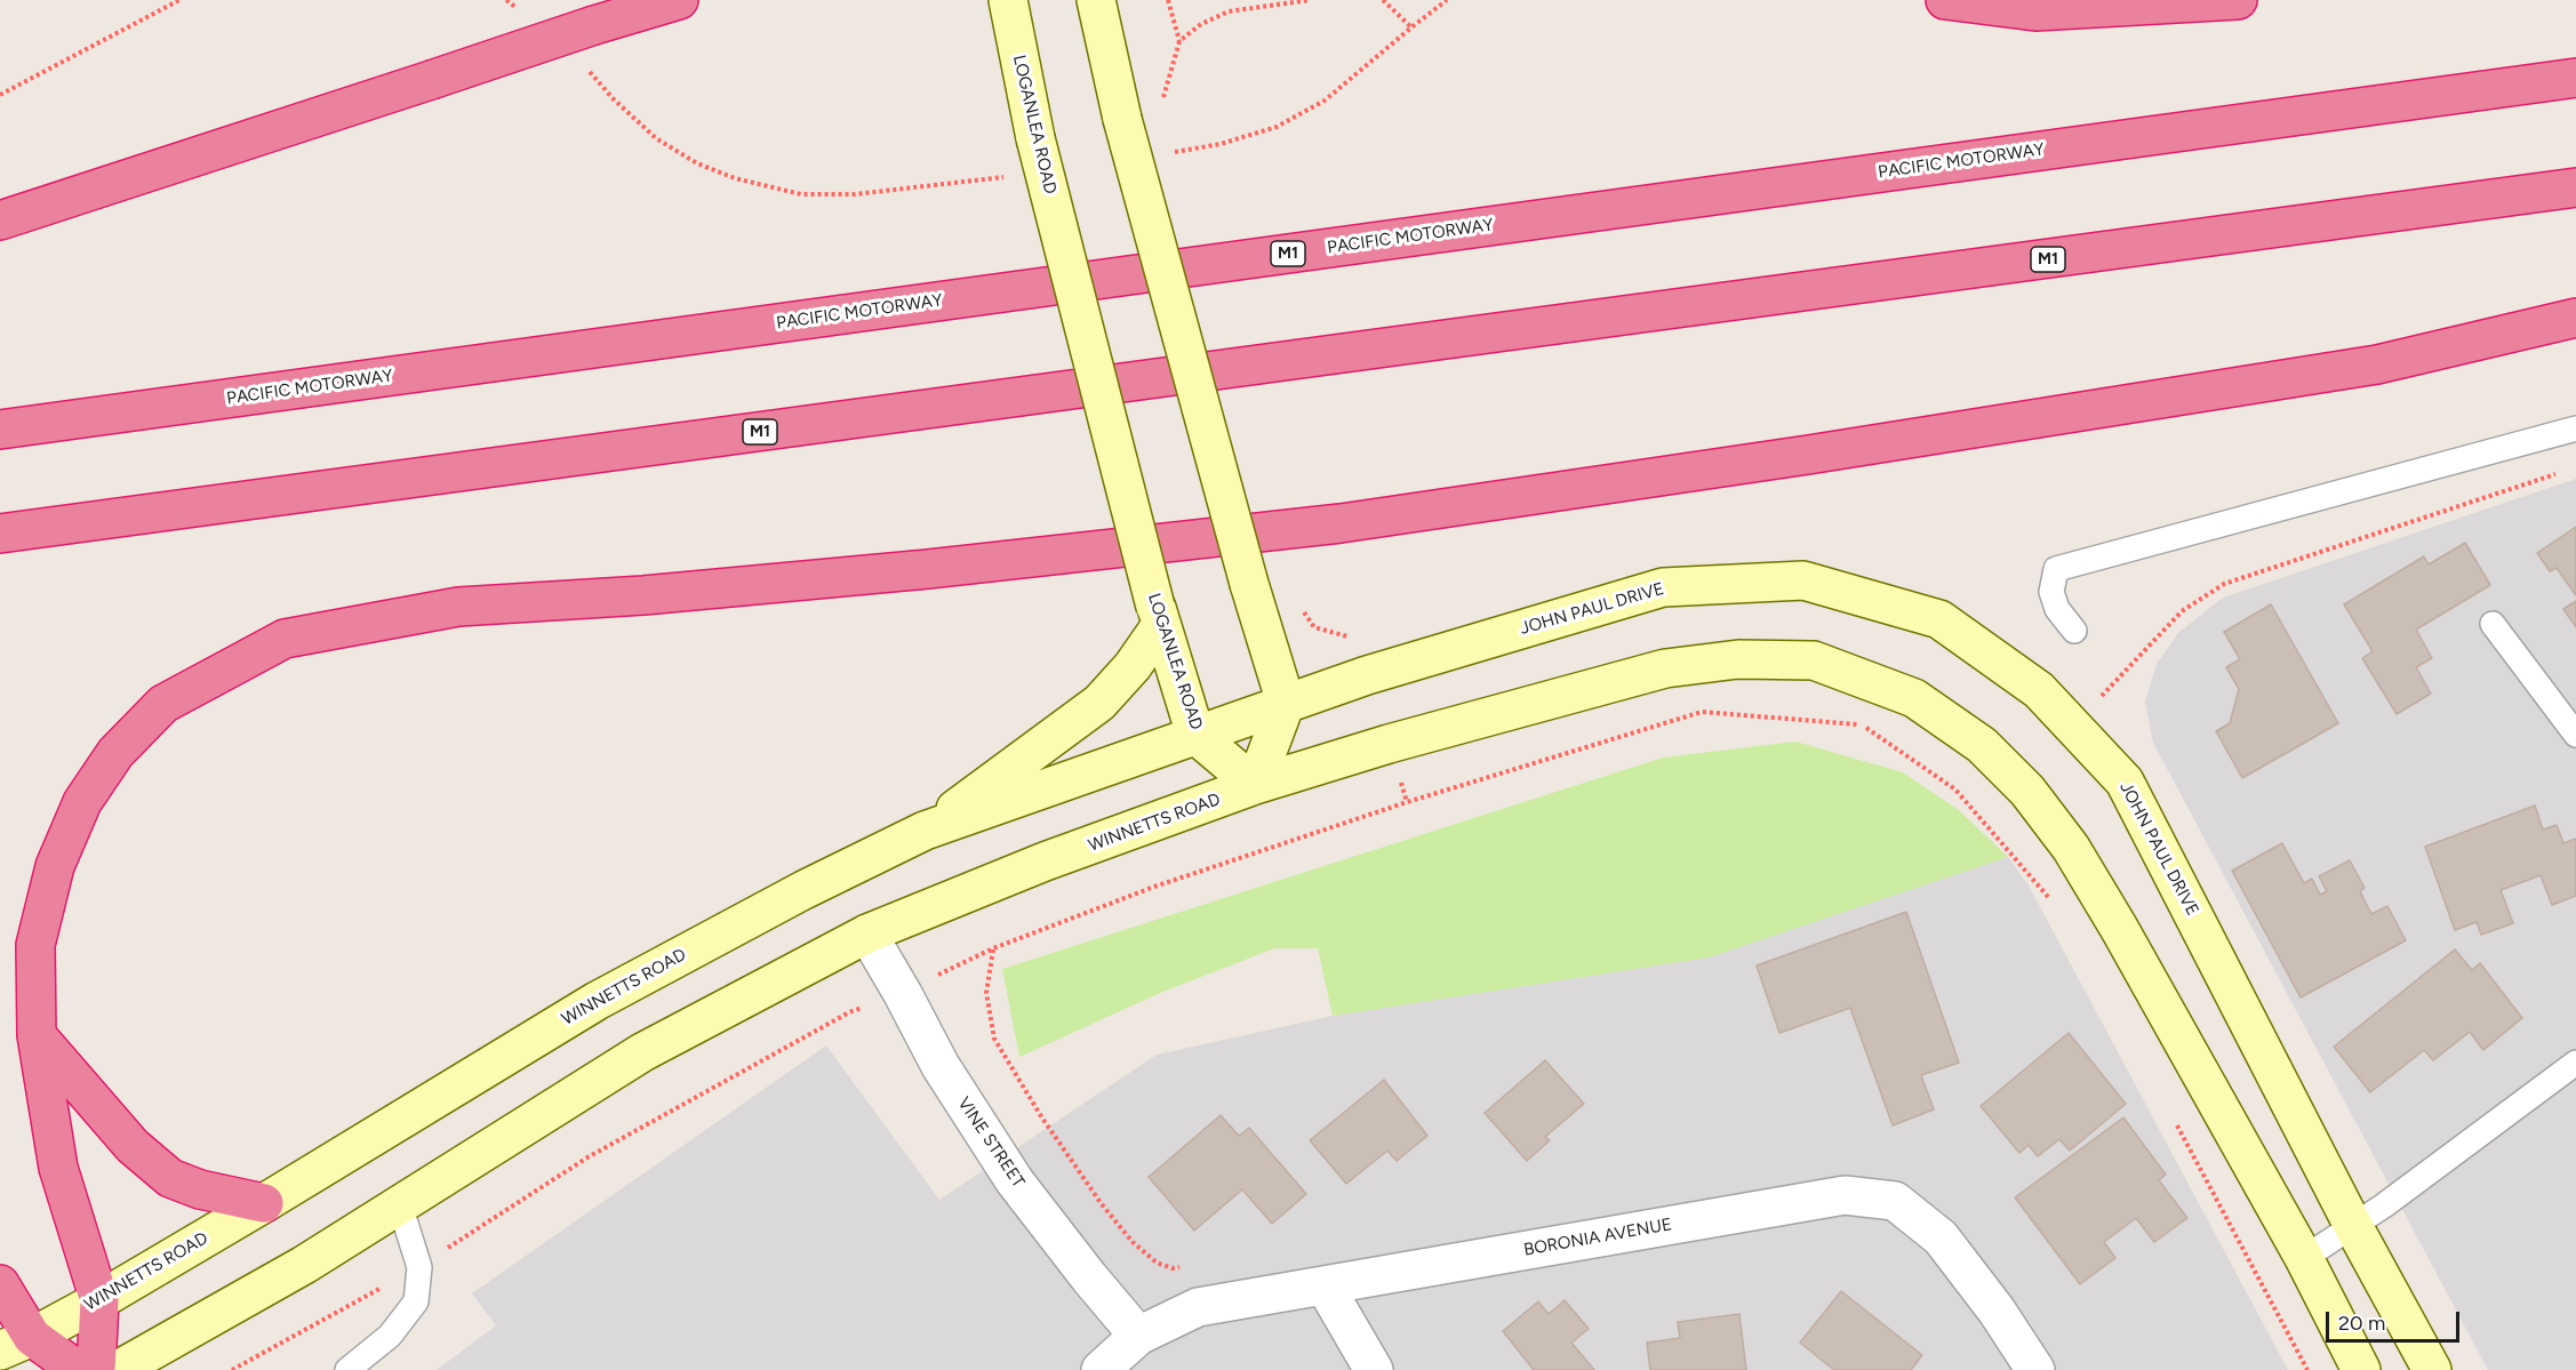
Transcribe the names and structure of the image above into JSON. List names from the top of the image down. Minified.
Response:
{"streets":{"highway":["PACIFIC MOTORWAY","M1"],"main road":["LOGANLEA ROAD","JOHN PAUL DRIVE","WINNETTS ROAD"],"street":["VINE STREET","BORONIA AVENUE"]},"crossings":[["LOGANLEA ROAD","WINNETTS ROAD"],["JOHN PAUL DRIVE","WINNETTS ROAD"],["WINNETTS ROAD","VINE STREET"],["VINE STREET","BORONIA AVENUE"]],"scale_bar":"20 m"}
